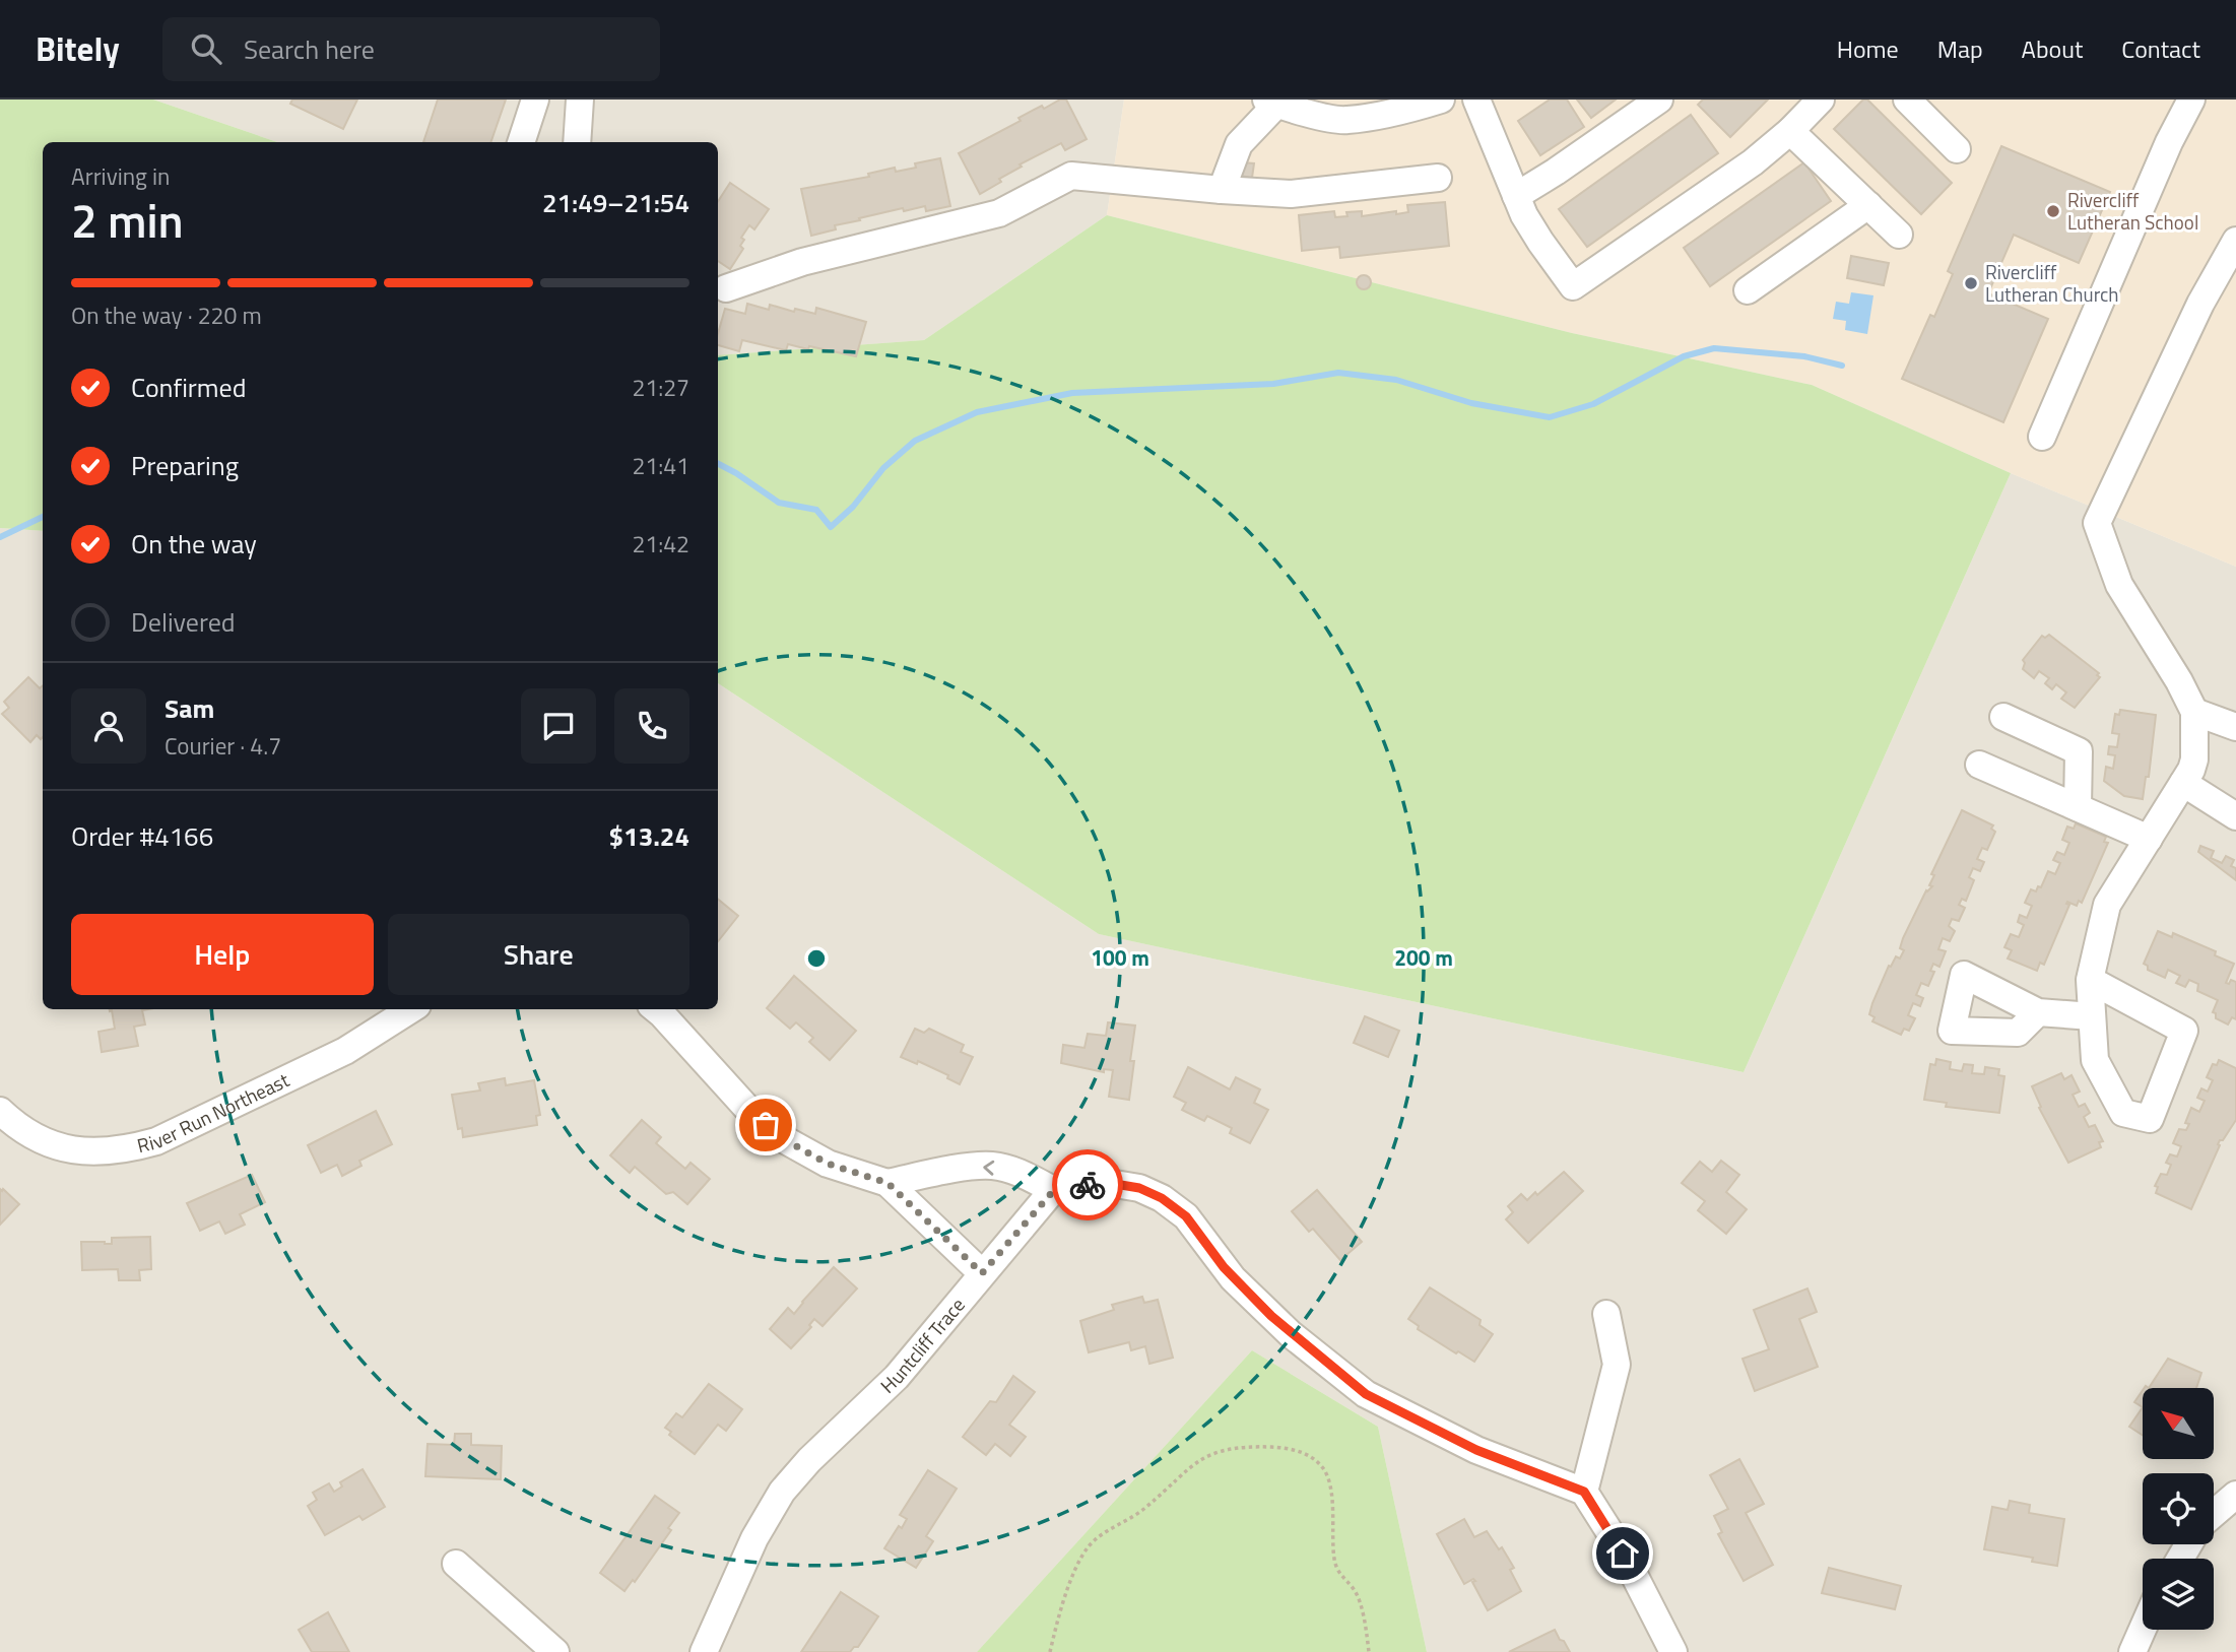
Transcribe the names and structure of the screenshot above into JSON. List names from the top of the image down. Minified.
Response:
{"streets":{"street":["River Run Northeast","Huntcliff Trace"]},"places":["Rivercliff Lutheran School","Rivercliff Lutheran Church"],"north":"top left","page":{"header":"Bitely","search":"Search here","nav":["Home","Map","About","Contact"],"heading":["2 min","Arriving in","21:49–21:54"],"panel":["Sam","Courier · 4.7","Order #4166","$13.24"],"bar":"On the way · 220 m","list":[["Confirmed","21:27"],["Preparing","21:41"],["On the way","21:42"],"Delivered"],"buttons":["Help","Share"]},"rings":["100 m","200 m"]}
